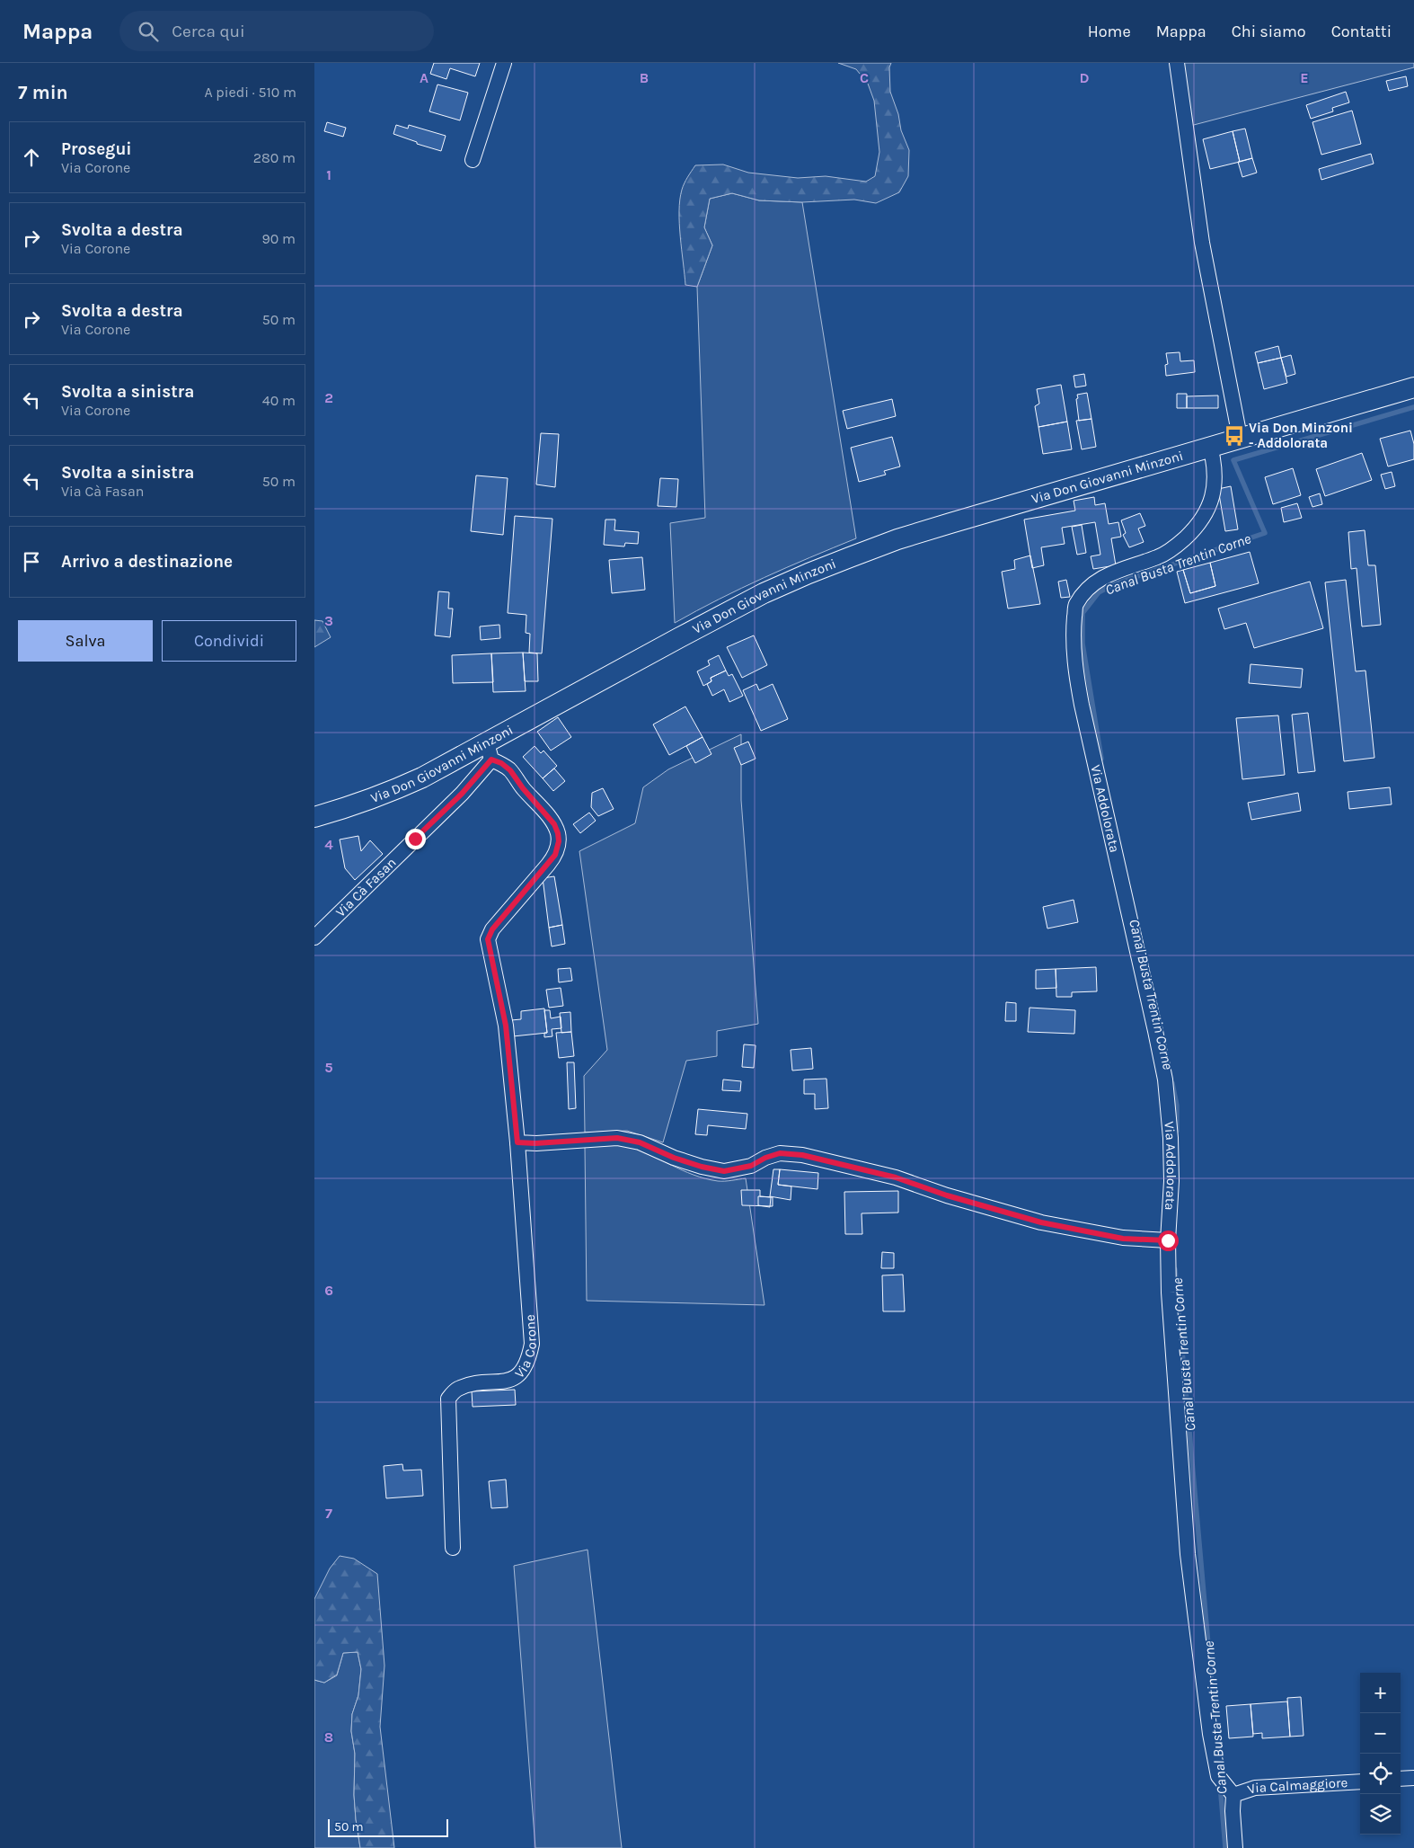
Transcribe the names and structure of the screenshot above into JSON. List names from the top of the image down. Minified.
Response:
{"streets":{"street":["Via Don Giovanni Minzoni","Via Addolorata","Via Cà Fasan","Via Corone","Via Calmaggiore"]},"crossings":[["Via Don Giovanni Minzoni","Via Addolorata"],["Via Don Giovanni Minzoni","Via Cà Fasan"],["Via Don Giovanni Minzoni","Via Corone"],["Via Addolorata","Via Calmaggiore"],["Via Cà Fasan","Via Corone"]],"water":["Canal Busta Trentin Corne"],"places":{"bus stop":["Via Don Minzoni - Addolorata"]},"scale_bar":"50 m","page":{"header":"Mappa","search":"Cerca qui","nav":["Home","Mappa","Chi siamo","Contatti"],"heading":["7 min","A piedi · 510 m"],"list":[["Prosegui","Via Corone","280 m"],["Svolta a destra","Via Corone","90 m"],["Svolta a destra","Via Corone","50 m"],["Svolta a sinistra","Via Corone","40 m"],["Svolta a sinistra","Via Cà Fasan","50 m"],"Arrivo a destinazione"],"buttons":["Salva","Condividi"],"map_buttons":["+","−"],"scale":"50 m"},"grid":{"columns":["A","B","C","D","E"],"rows":["1","2","3","4","5","6","7","8"]}}
